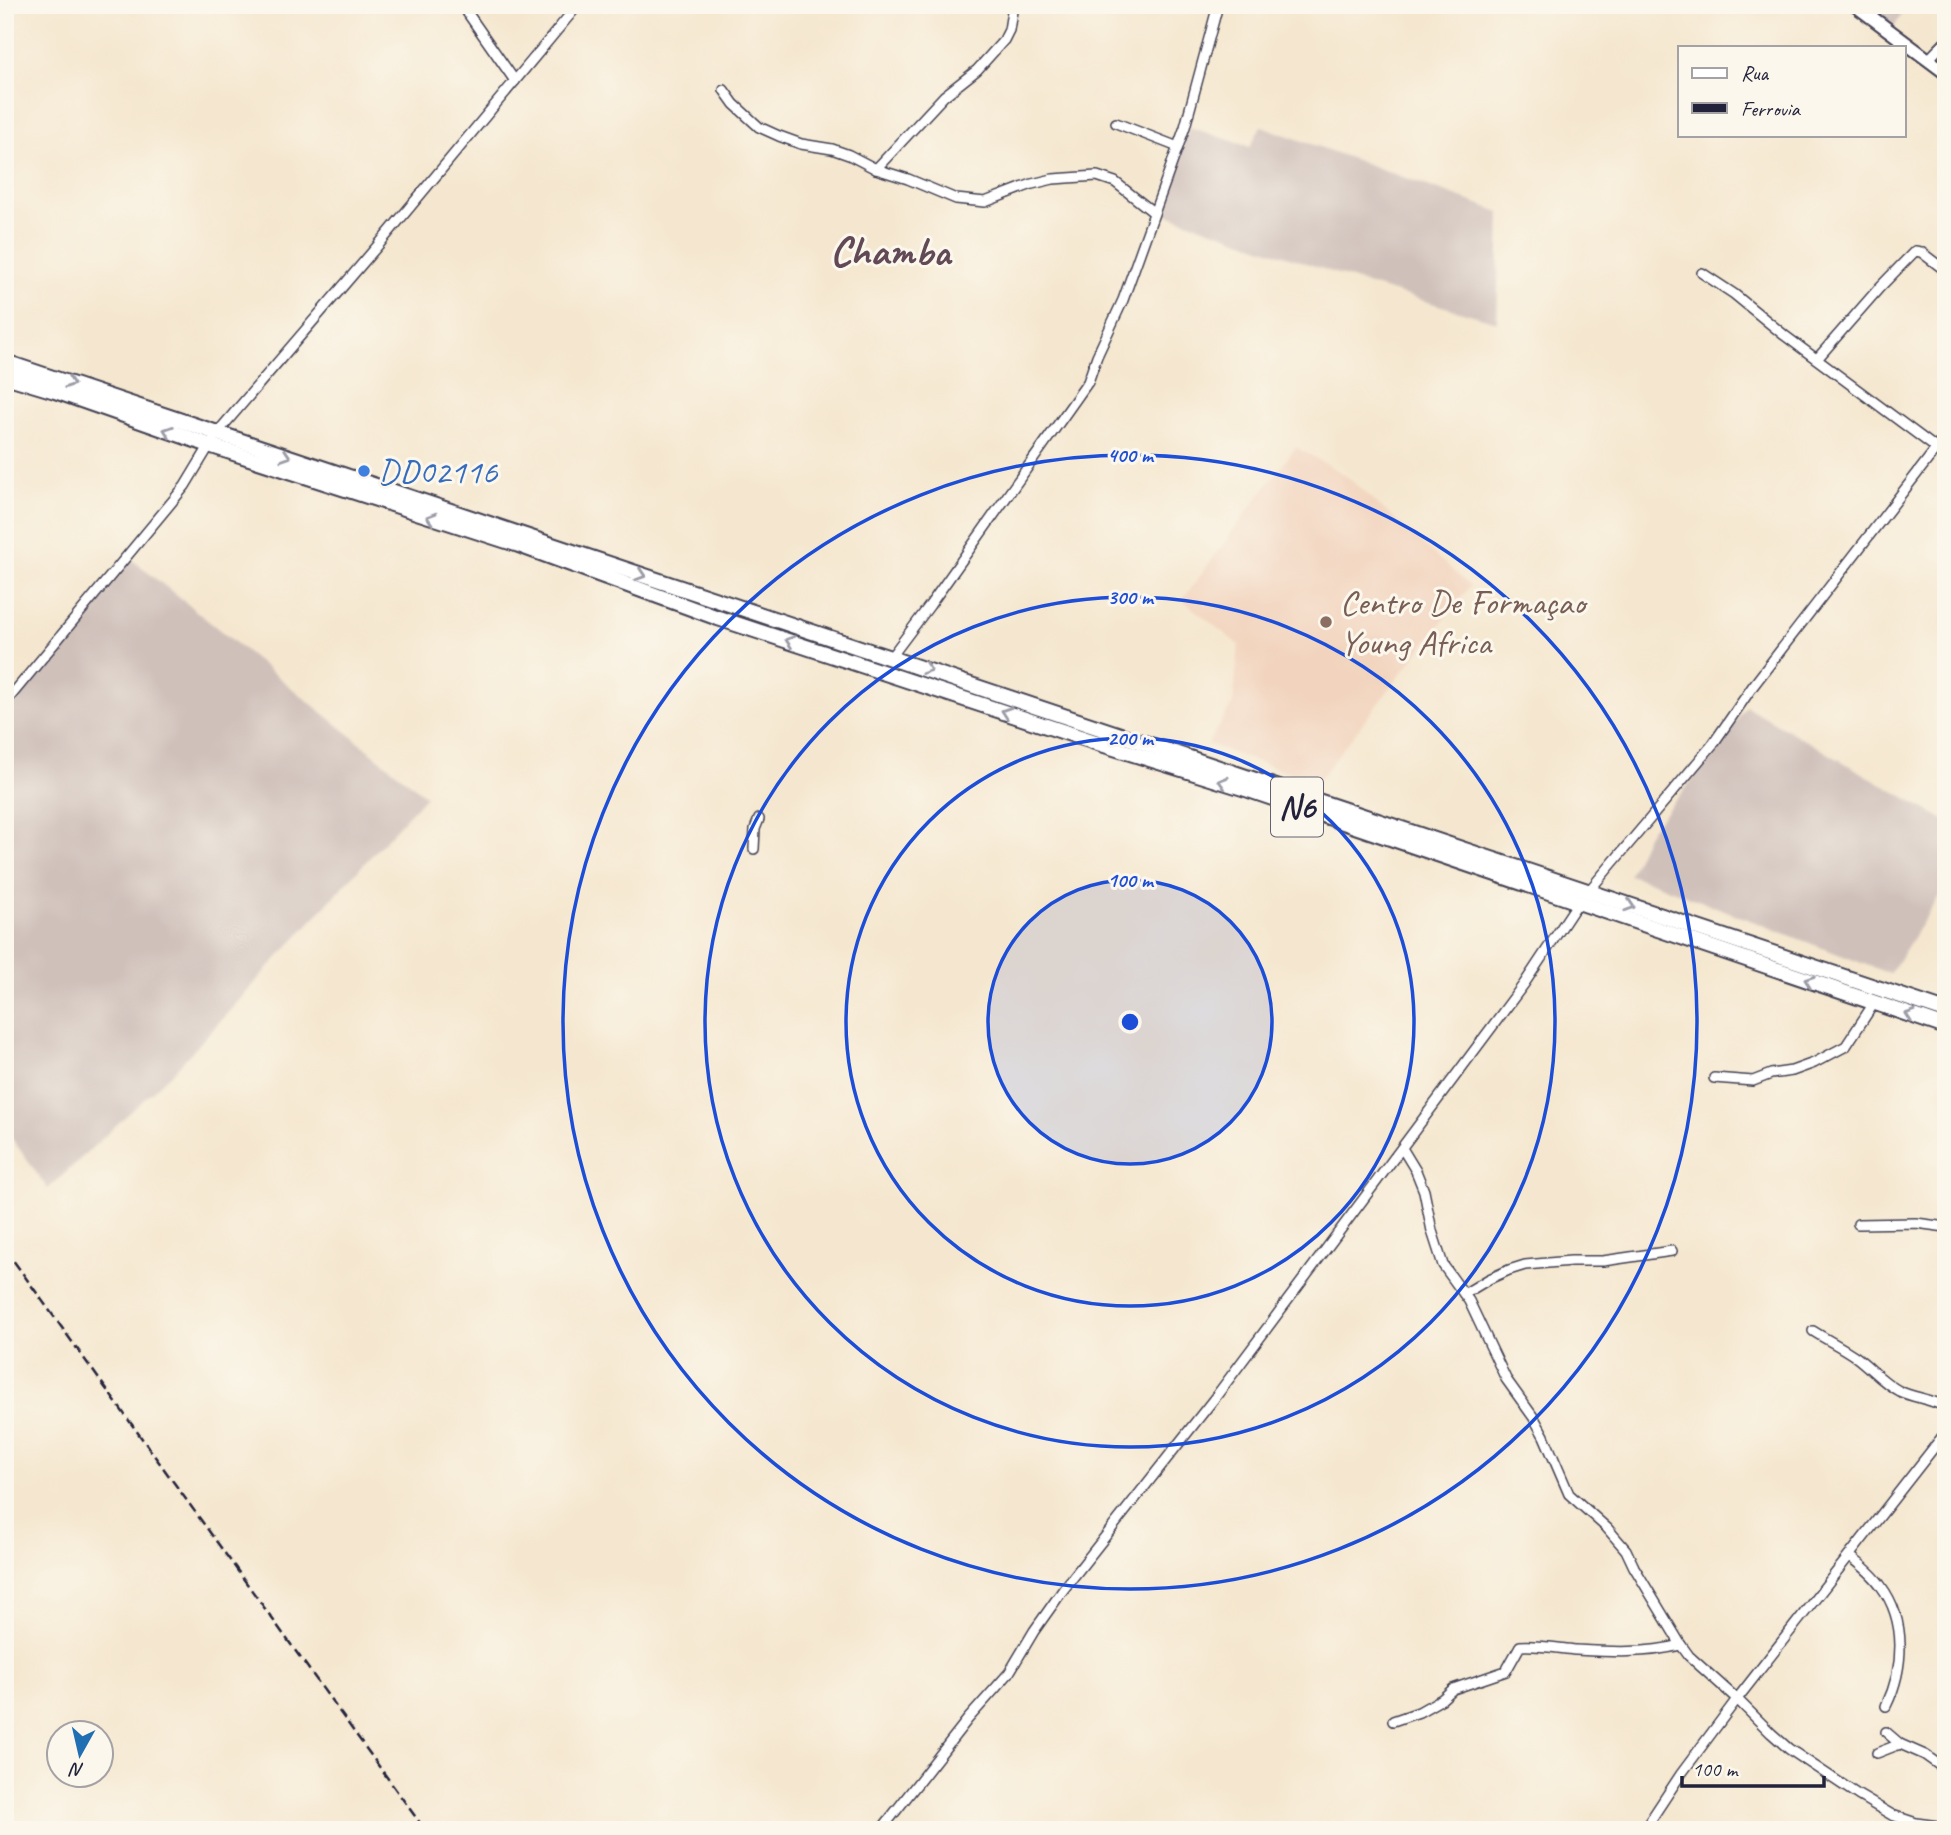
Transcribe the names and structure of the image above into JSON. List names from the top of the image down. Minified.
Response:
{"streets":{"highway":["N6"]},"districts":["Chamba"],"places":["DD02116","Centro De Formaçao Young Africa"],"legend":["Rua","Ferrovia"],"scale_bar":"100 m","north":"bottom","rings":["400 m","300 m","200 m","100 m"]}
